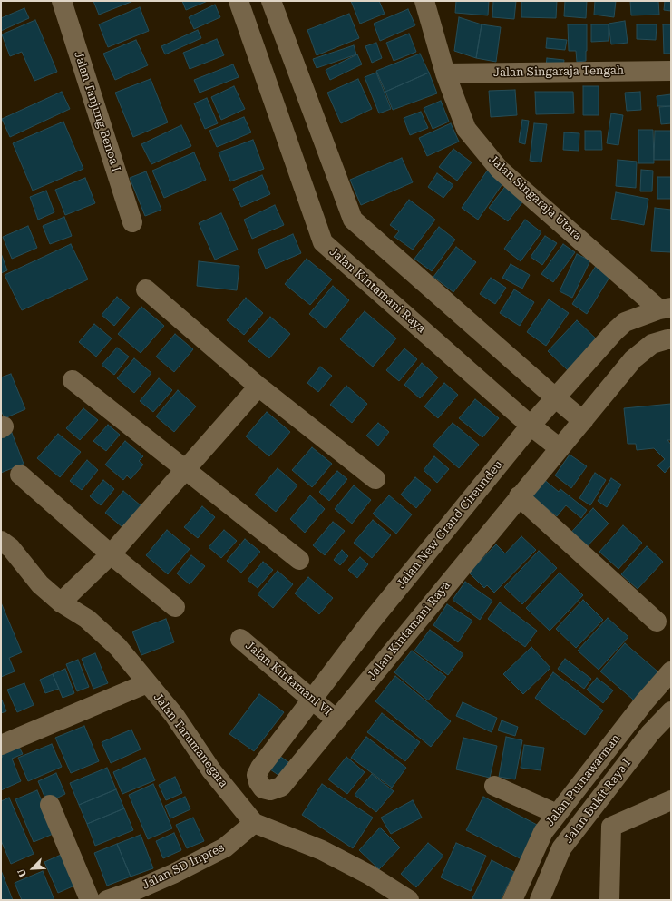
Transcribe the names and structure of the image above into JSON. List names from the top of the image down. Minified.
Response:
{"streets":{"street":["Jalan Singaraja Tengah","Jalan Tanjung Benoa I","Jalan Singaraja Utara","Jalan Kintamani Raya","Jalan New Grand Cireundeu","Jalan Kintamani VI","Jalan Tarumanegara","Jalan Purnawarman","Jalan Bukit Raya I","Jalan SD Inpres"]},"crossings":[["Jalan Singaraja Tengah","Jalan Singaraja Utara"],["Jalan Singaraja Utara","Jalan New Grand Cireundeu"],["Jalan Kintamani Raya","Jalan New Grand Cireundeu"],["Jalan Kintamani Raya","Jalan Kintamani VI"],["Jalan New Grand Cireundeu","Jalan Kintamani VI"],["Jalan Tarumanegara","Jalan SD Inpres"]],"north":"bottom left"}
